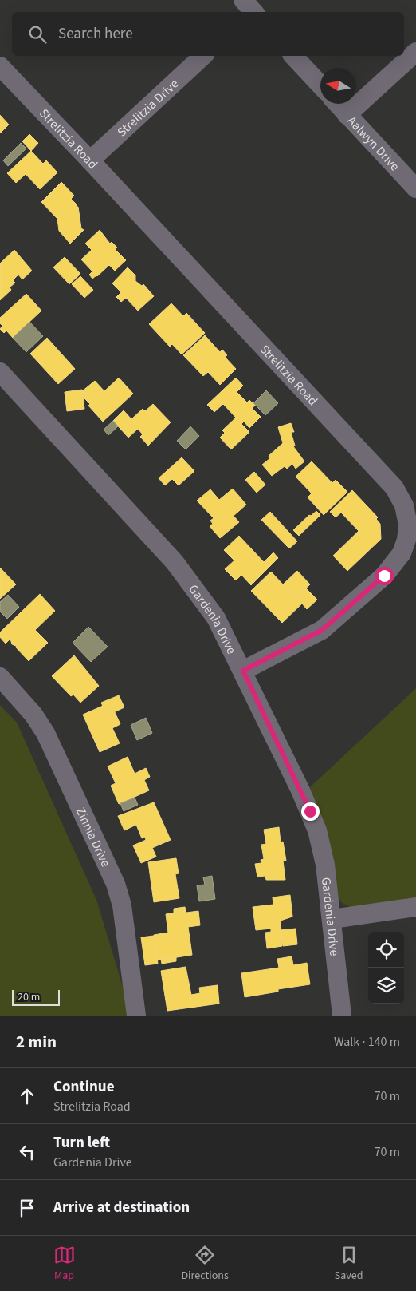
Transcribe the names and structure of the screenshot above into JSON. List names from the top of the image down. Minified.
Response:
{"streets":{"street":["Strelitzia Drive","Strelitzia Road","Aalwyn Drive","Gardenia Drive","Zinnia Drive"]},"crossings":[["Strelitzia Drive","Strelitzia Road"],["Strelitzia Road","Gardenia Drive"]],"scale_bar":"20 m","north":"left","page":{"search":"Search here","scale":"20 m","heading":["2 min","Walk · 140 m"],"list":[["Continue","Strelitzia Road","70 m"],["Turn left","Gardenia Drive","70 m"],"Arrive at destination"],"nav":["Map","Directions","Saved"]}}
